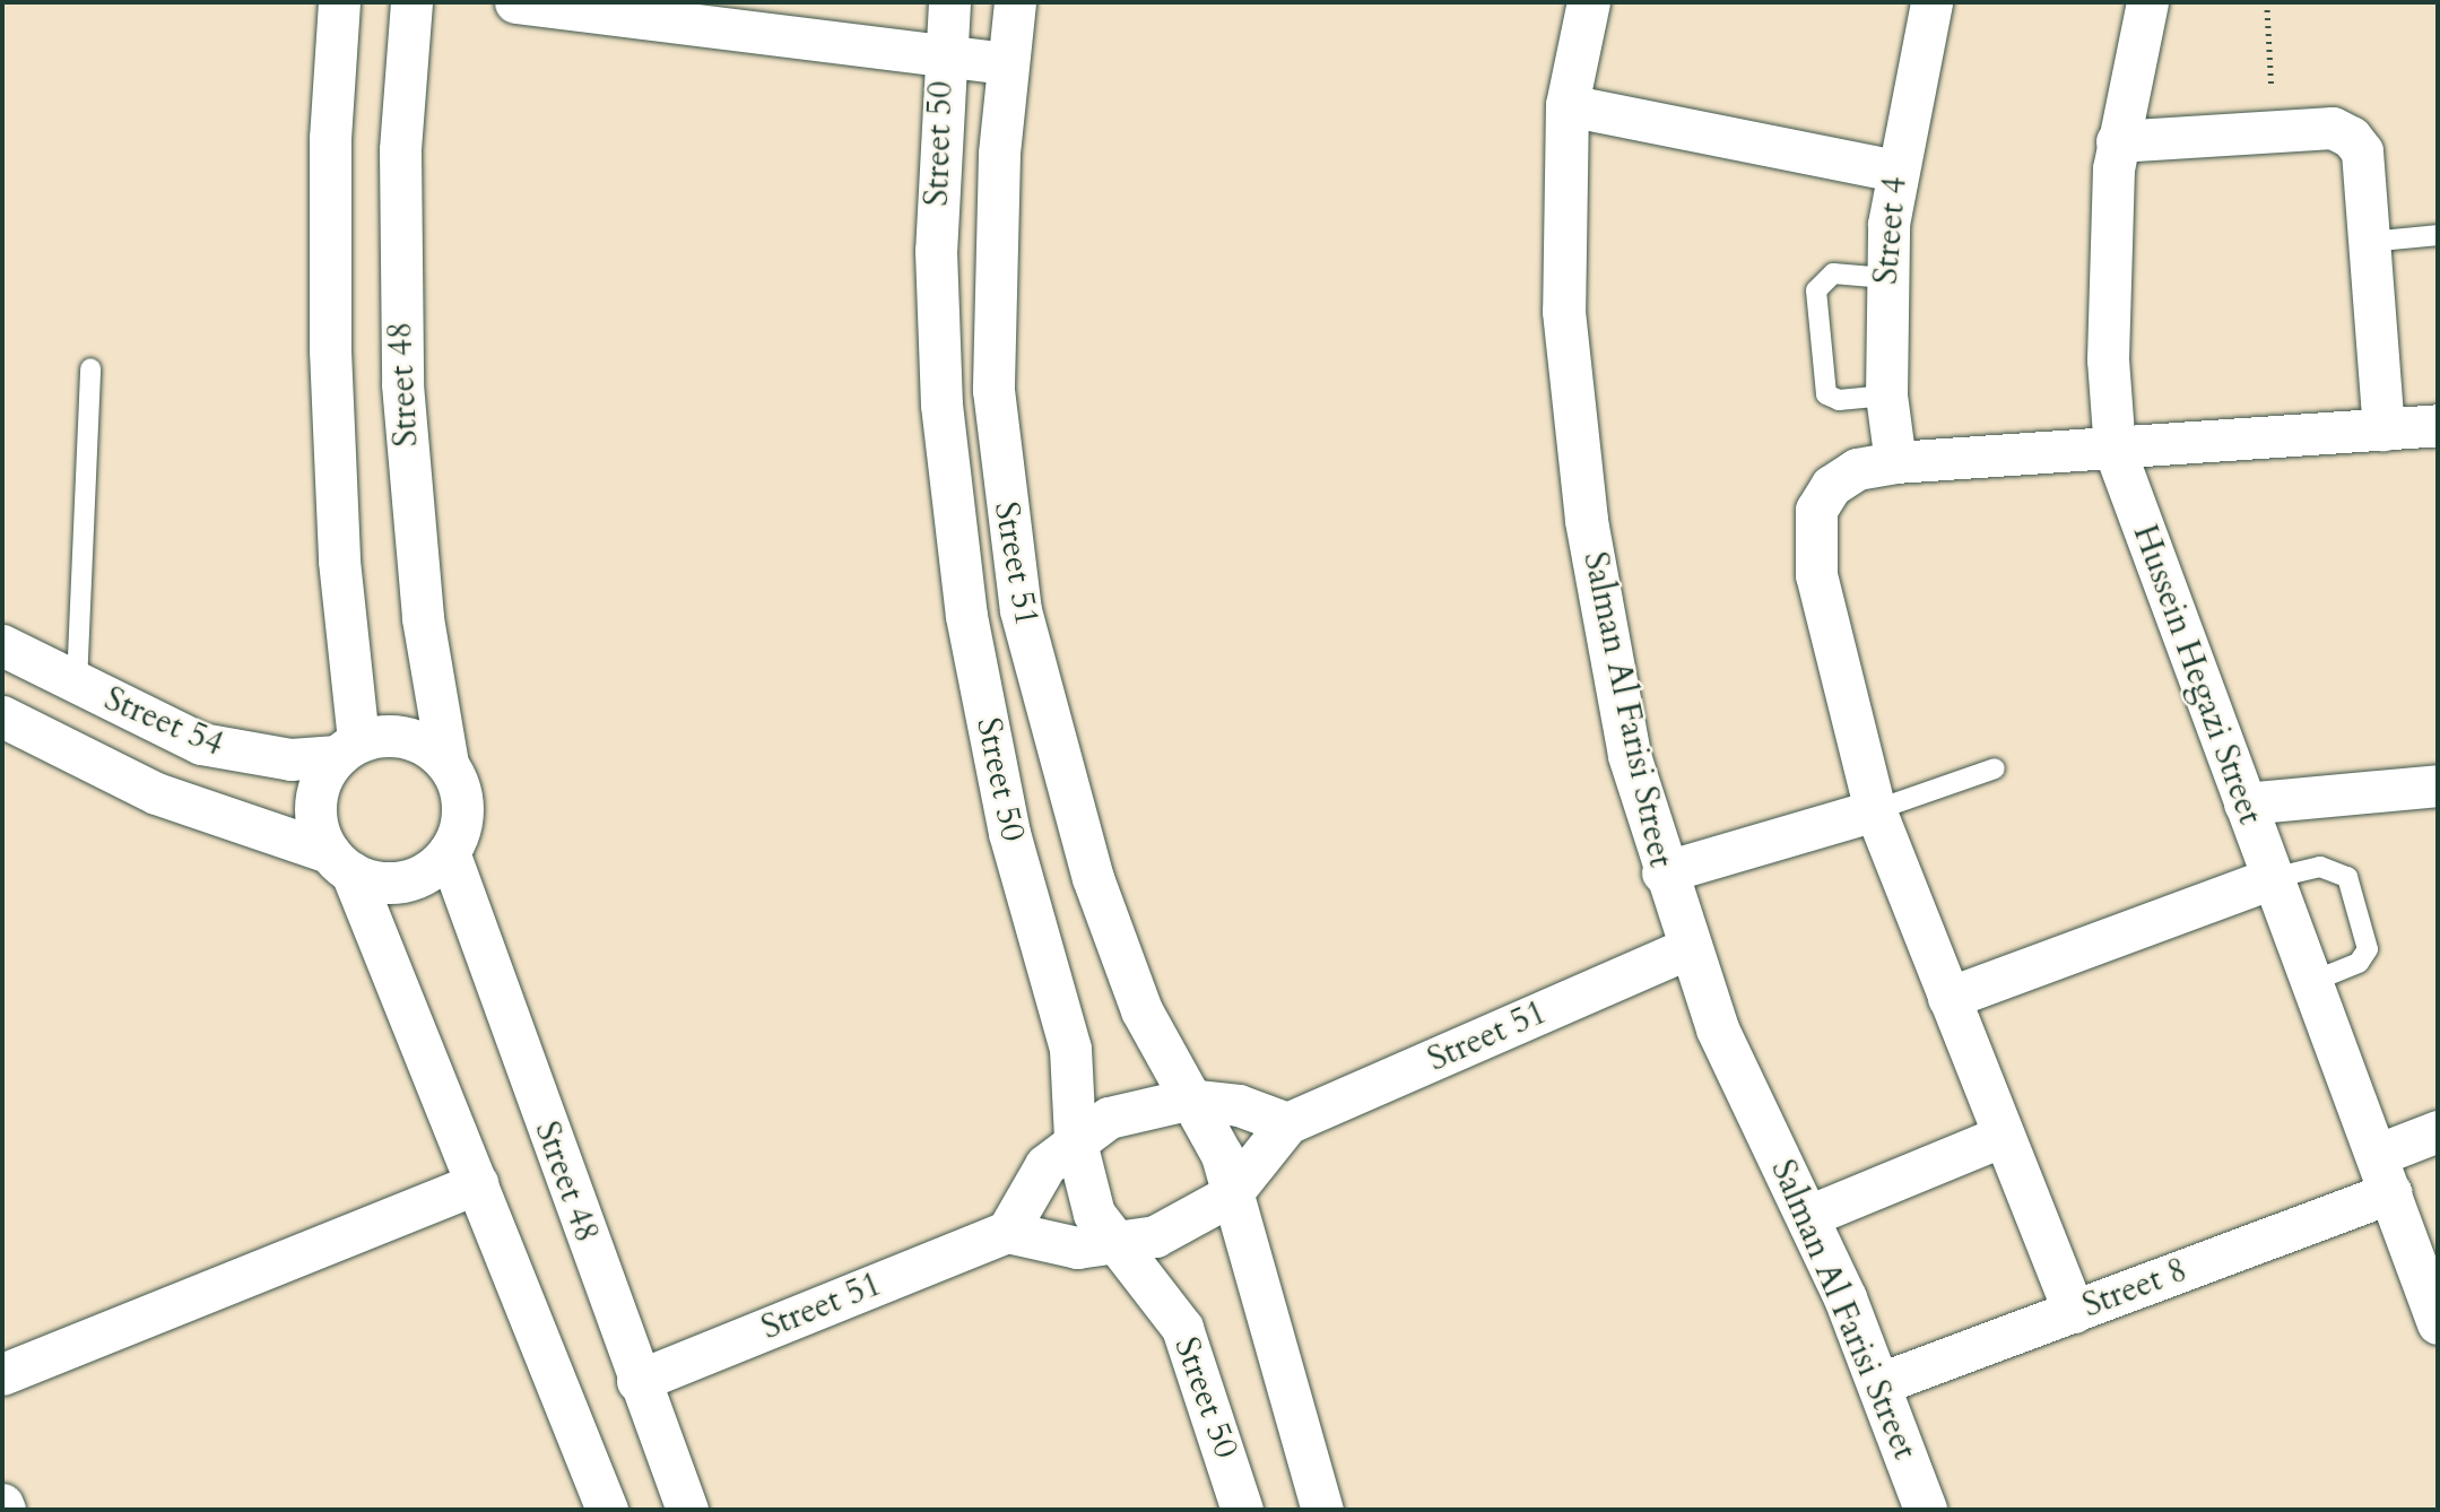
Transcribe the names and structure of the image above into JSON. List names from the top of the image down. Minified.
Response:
{"streets":{"street":["Street 50","Street 4","Street 48","Street 51","Hussein Hegazi Street","Salman Al Farisi Street","Street 54","Street 8"]},"crossings":[["Street 50","Street 51"],["Street 48","Street 51"],["Street 48","Street 54"],["Street 51","Salman Al Farisi Street"],["Hussein Hegazi Street","Street 8"],["Salman Al Farisi Street","Street 8"]]}
